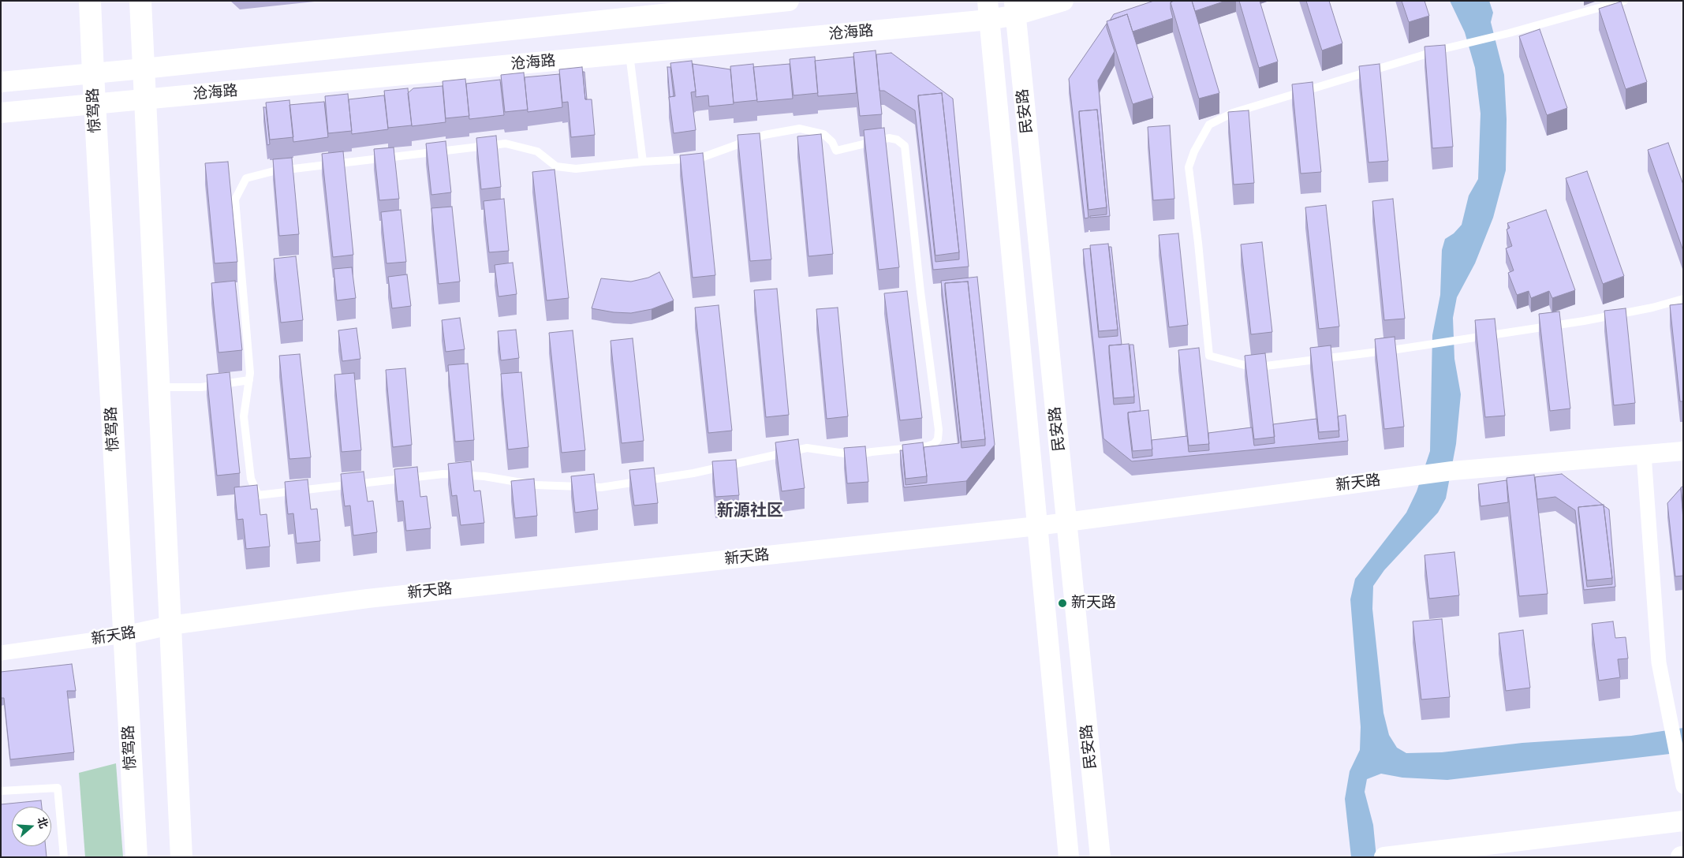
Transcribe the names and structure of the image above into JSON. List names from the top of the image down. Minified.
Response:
{"streets":{"main road":["沧海路","惊驾路","民安路"],"street":["新天路"]},"crossings":[["沧海路","惊驾路"],["沧海路","民安路"],["惊驾路","新天路"],["民安路","新天路"]],"districts":["新源社区"],"places":["新天路"],"north":"right"}
